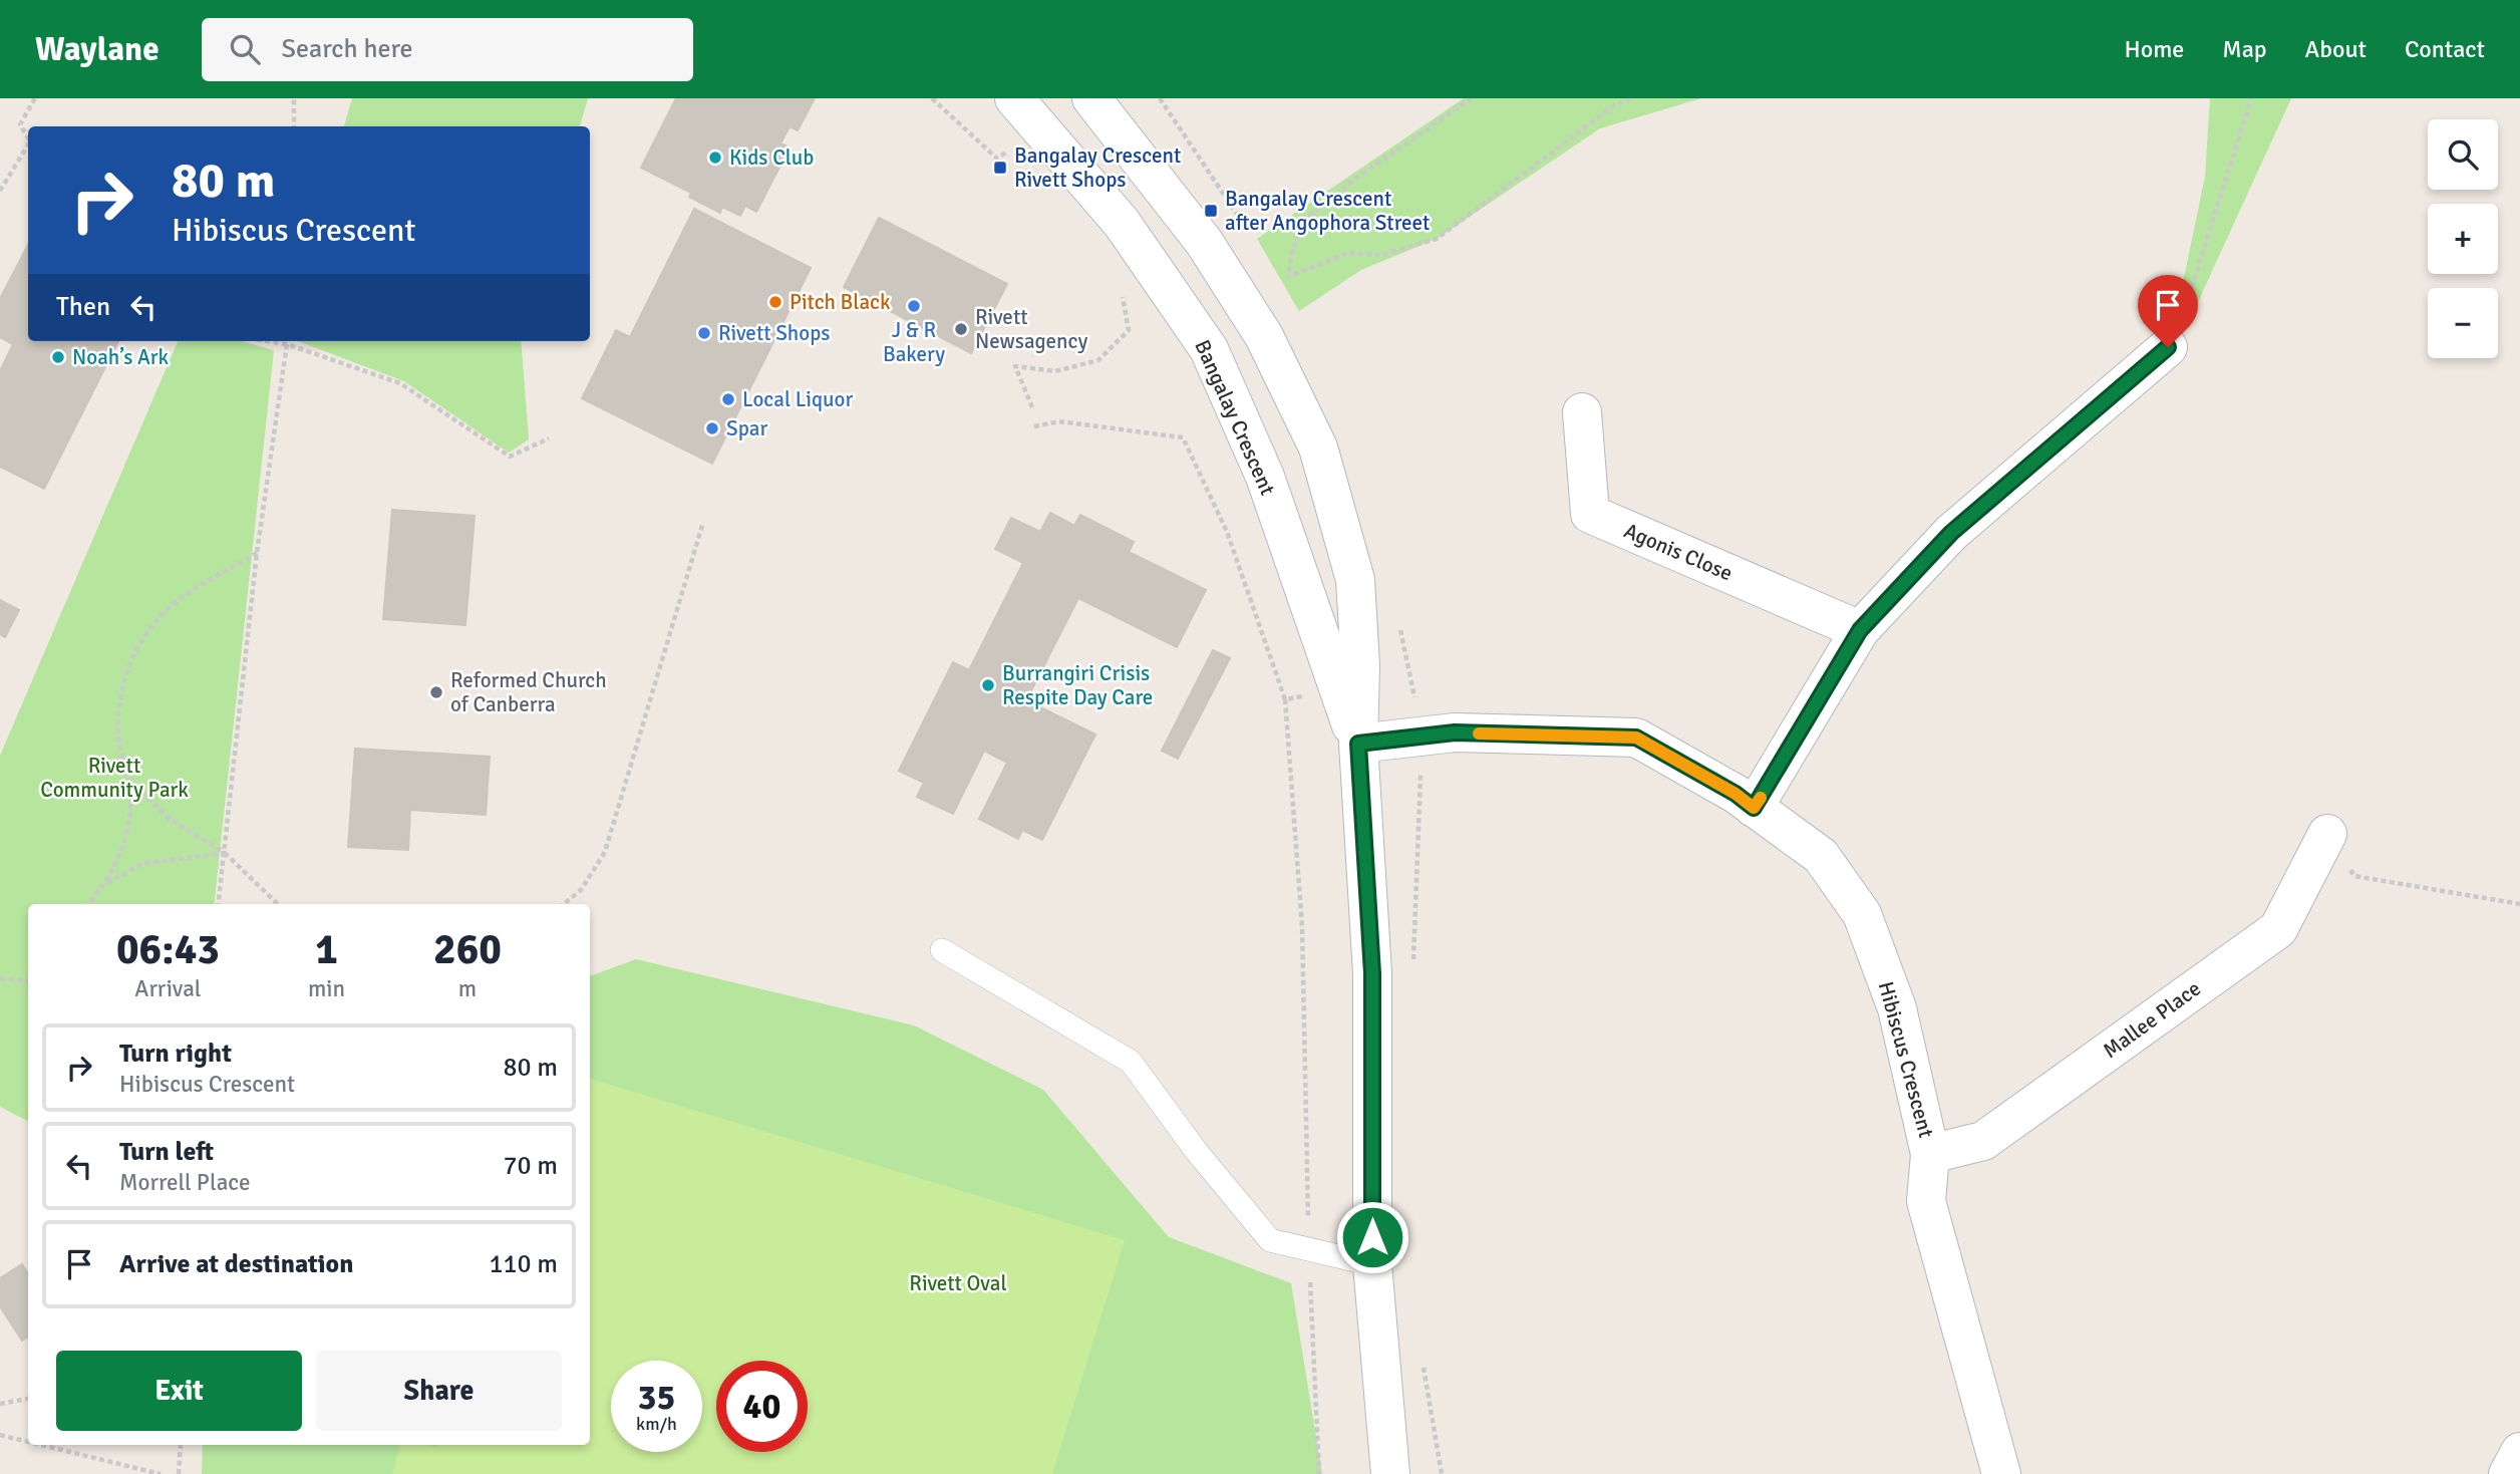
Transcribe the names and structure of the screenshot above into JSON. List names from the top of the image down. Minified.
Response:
{"streets":{"street":["Bangalay Crescent","Agonis Close","Mallee Place","Hibiscus Crescent"]},"crossings":[["Bangalay Crescent","Hibiscus Crescent"],["Mallee Place","Hibiscus Crescent"]],"parks":["Rivett Community Park","Rivett Oval"],"places":{"other":["Kids Club","Pitch Black","J & R Bakery","Rivett Newsagency","Rivett Shops","Noah’s Ark","Local Liquor","Spar","Burrangiri Crisis Respite Day Care","Reformed Church of Canberra"],"transit":["Bangalay Crescent Rivett Shops","Bangalay Crescent after Angophora Street"]},"page":{"header":"Waylane","search":"Search here","nav":["Home","Map","About","Contact"],"map_buttons":["+","−"],"turn":["80 m","Hibiscus Crescent"],"then":"Then","eta":["06:43","Arrival","1","min","260","m"],"list":[{"name":"Turn right","note":"Hibiscus Crescent","value":"80 m"},{"name":"Turn left","note":"Morrell Place","value":"70 m"},{"name":"Arrive at destination","value":"110 m"}],"buttons":["Exit","Share"],"speed":"35 km/h","limit":"40"}}
